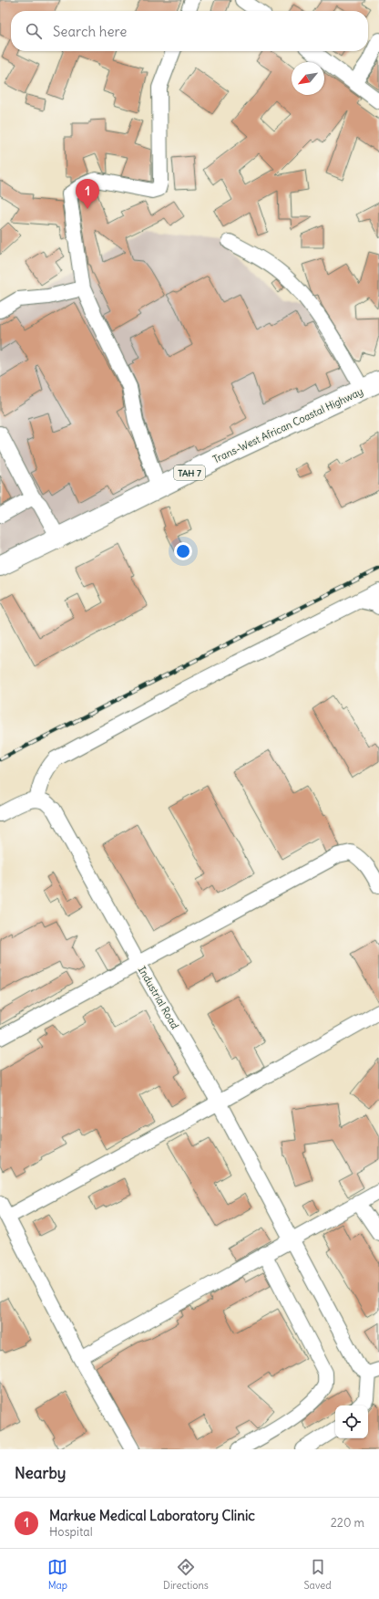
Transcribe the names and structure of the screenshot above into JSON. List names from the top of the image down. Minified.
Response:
{"streets":{"highway":["Trans-West African Coastal Highway","TAH 7"],"street":["Industrial Road"]},"north":"bottom left","page":{"search":"Search here","pins":"1","heading":"Nearby","list":[{"mark":"1","name":"Markue Medical Laboratory Clinic","note":"Hospital","value":"220 m"}],"nav":["Map","Directions","Saved"]}}
